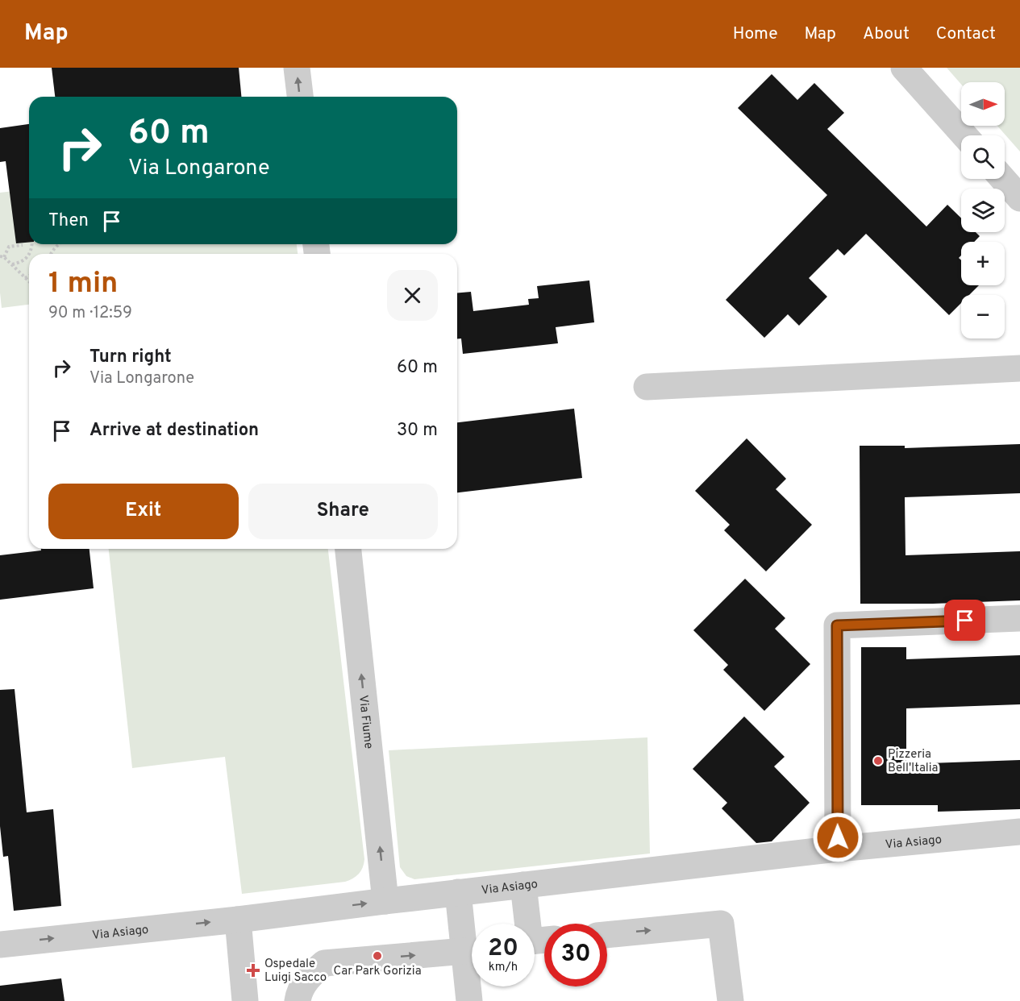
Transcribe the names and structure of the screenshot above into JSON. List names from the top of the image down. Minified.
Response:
{"streets":{"street":["Via Fiume","Via Asiago"]},"crossings":[["Via Fiume","Via Asiago"]],"one_way":["Via Fiume","Via Asiago"],"places":{"other":["Pizzeria Bell'Italia","Car Park Gorizia"],"health":["Ospedale Luigi Sacco"]},"north":"right","page":{"header":"Map","nav":["Home","Map","About","Contact"],"map_buttons":["+","−"],"turn":["60 m","Via Longarone"],"then":"Then","heading":["1 min","90 m · 12:59"],"list":[{"name":"Turn right","note":"Via Longarone","value":"60 m"},{"name":"Arrive at destination","value":"30 m"}],"buttons":["Exit","Share"],"speed":"20 km/h","limit":"30"}}
